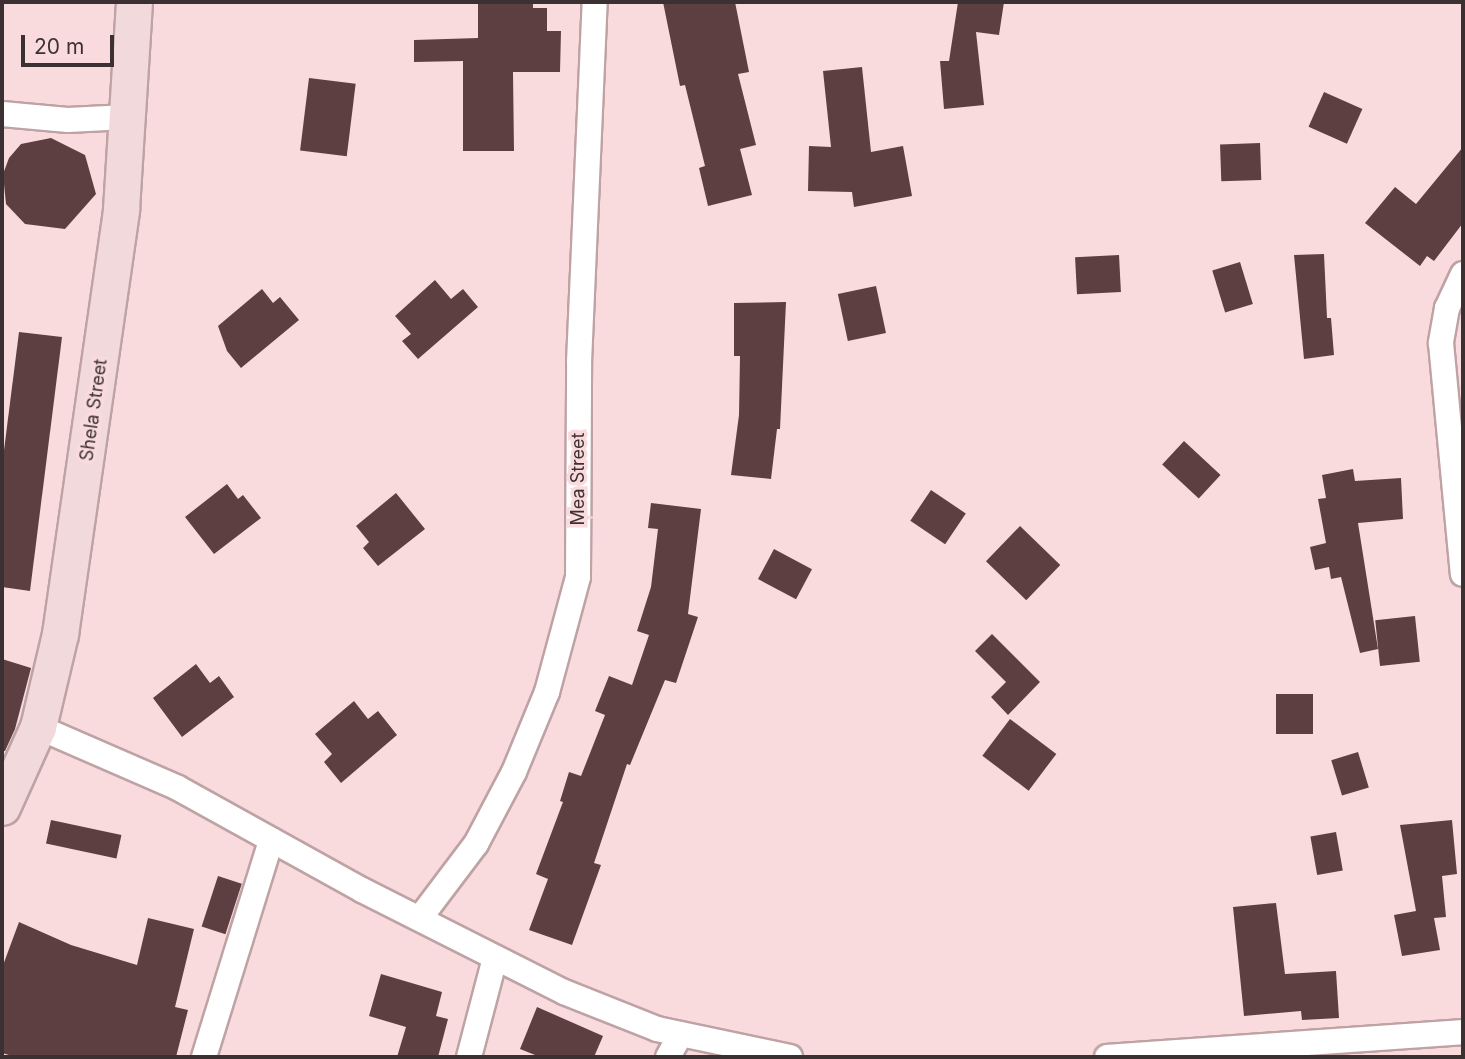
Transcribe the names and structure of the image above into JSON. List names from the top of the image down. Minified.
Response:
{"streets":{"main road":["Shela Street"],"street":["Mea Street"]},"scale_bar":"20 m"}
